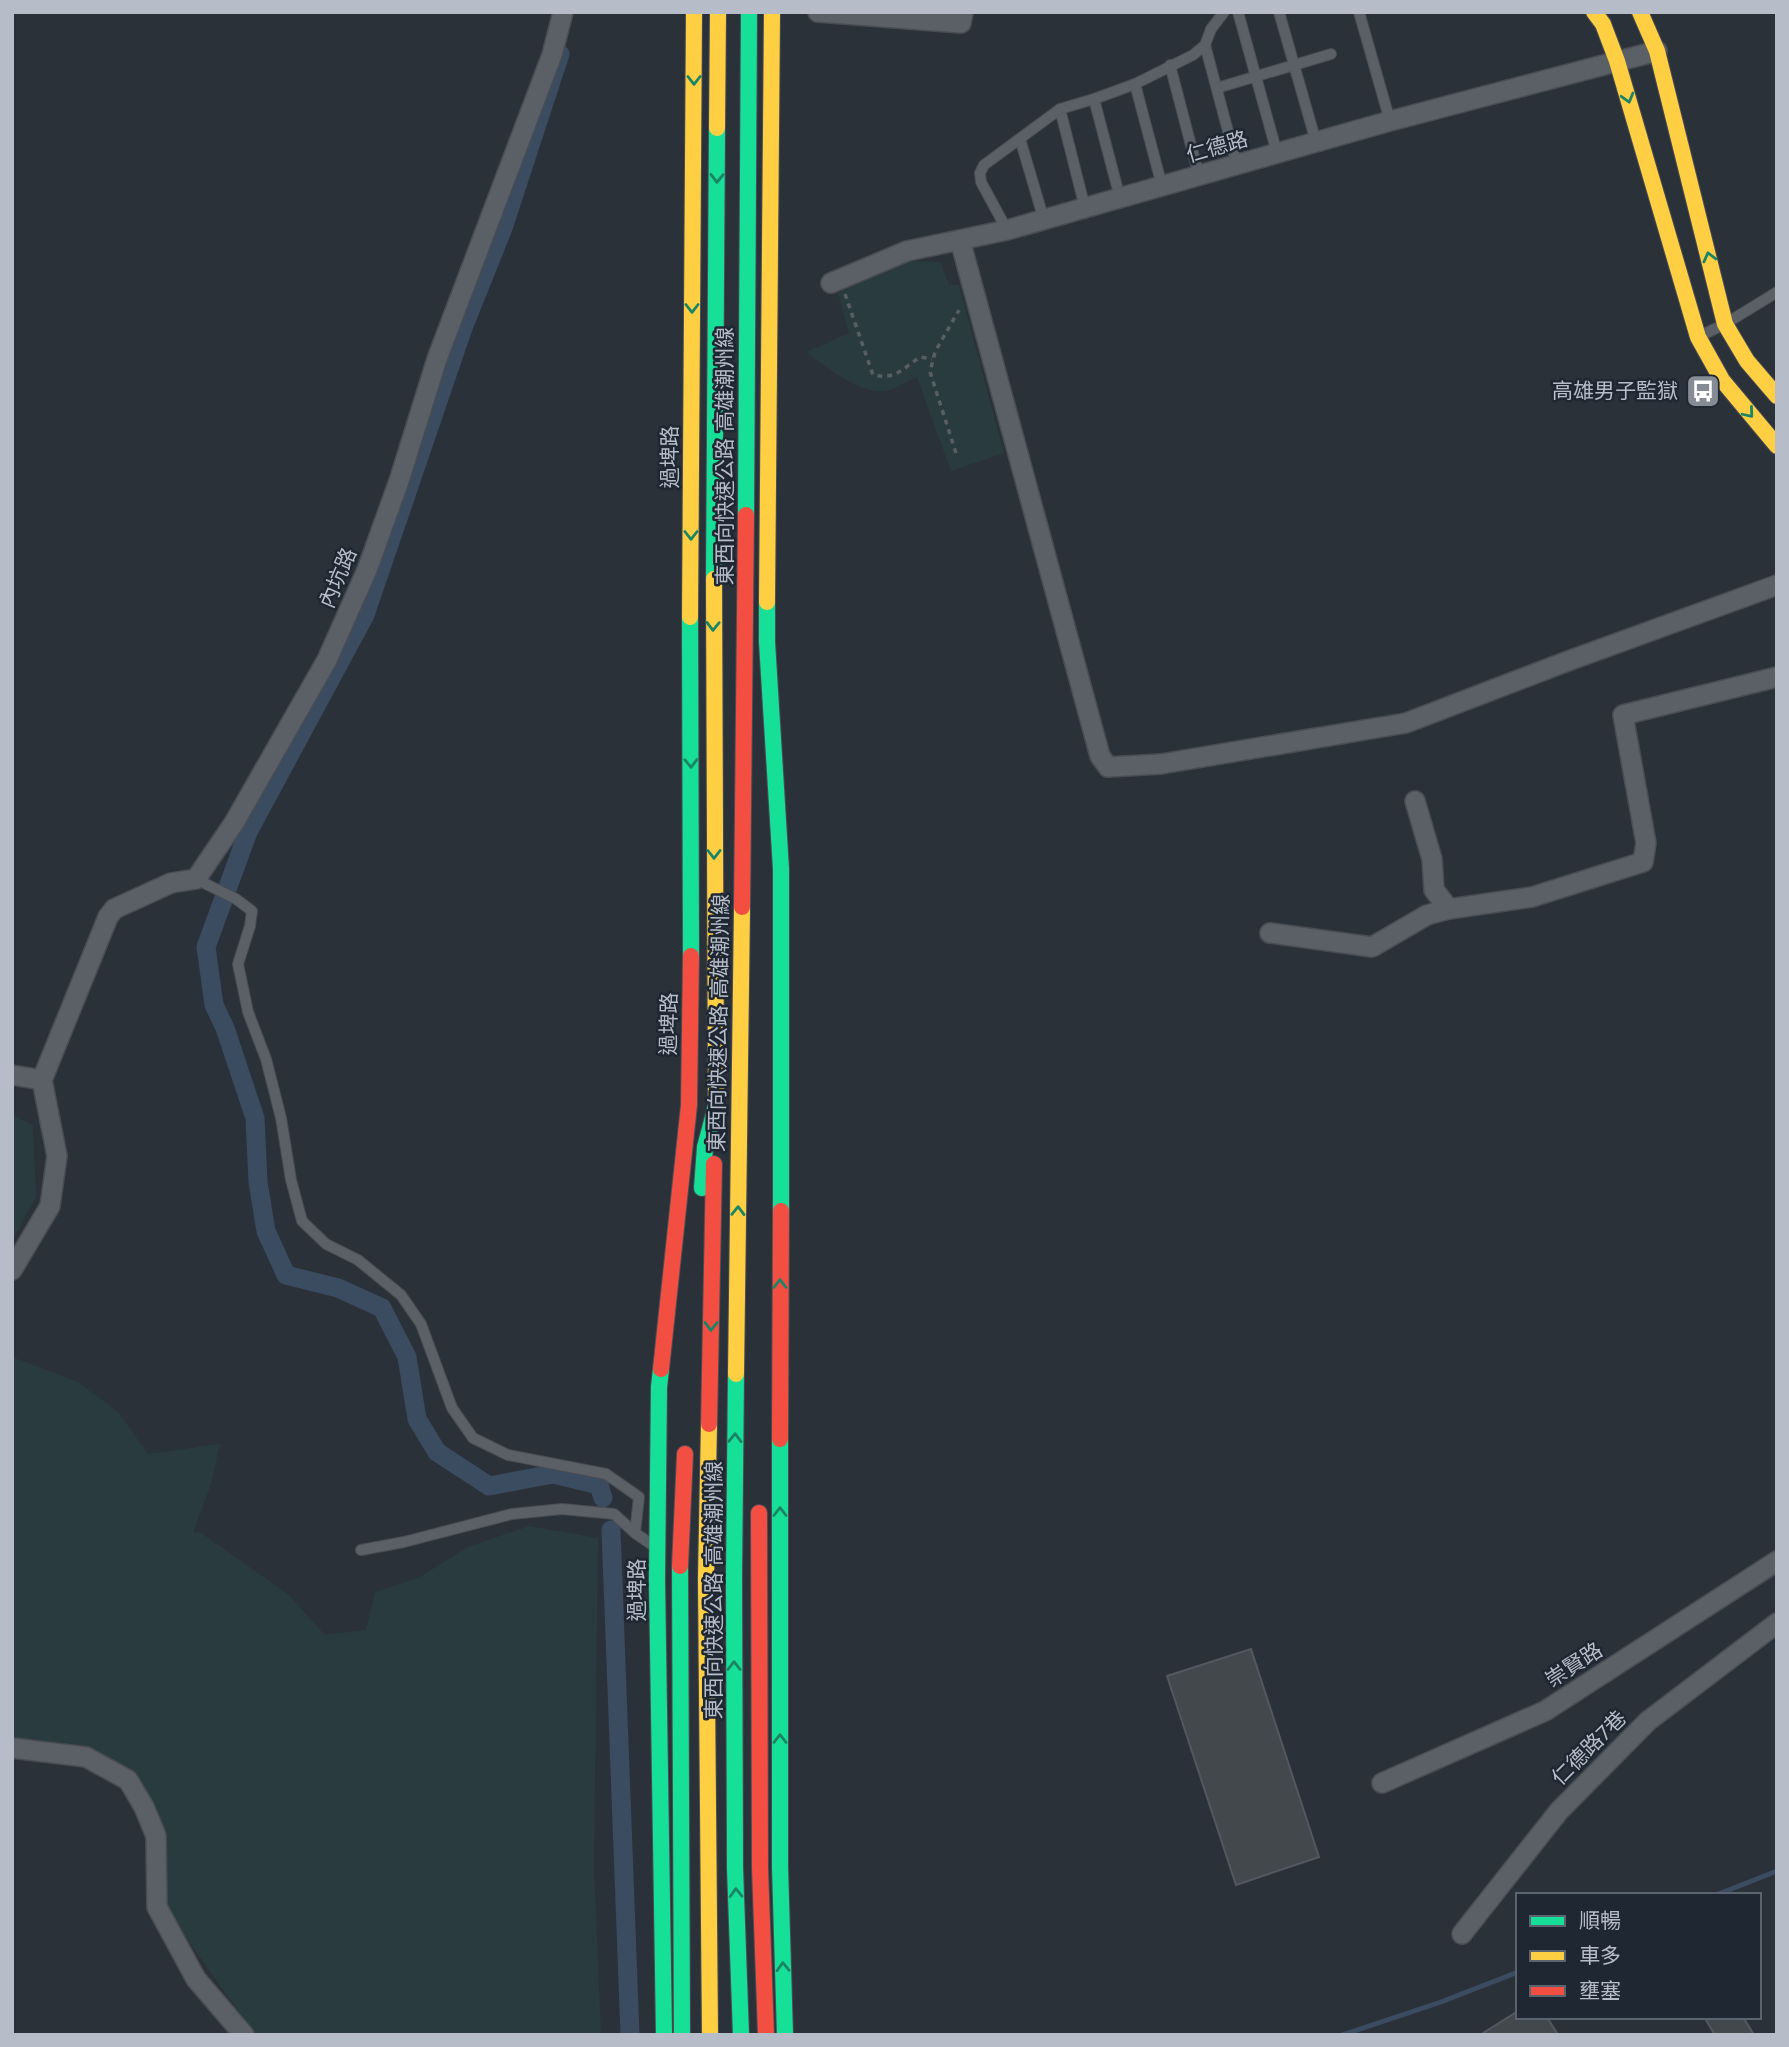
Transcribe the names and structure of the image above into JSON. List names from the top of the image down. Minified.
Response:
{"streets":{"main road":["東西向快速公路 高雄潮州線","過埤路"],"street":["仁德路","內坑路","崇賢路","仁德路7巷"]},"places":{"bus stop":["高雄男子監獄"]},"legend":["順暢","車多","壅塞"]}
